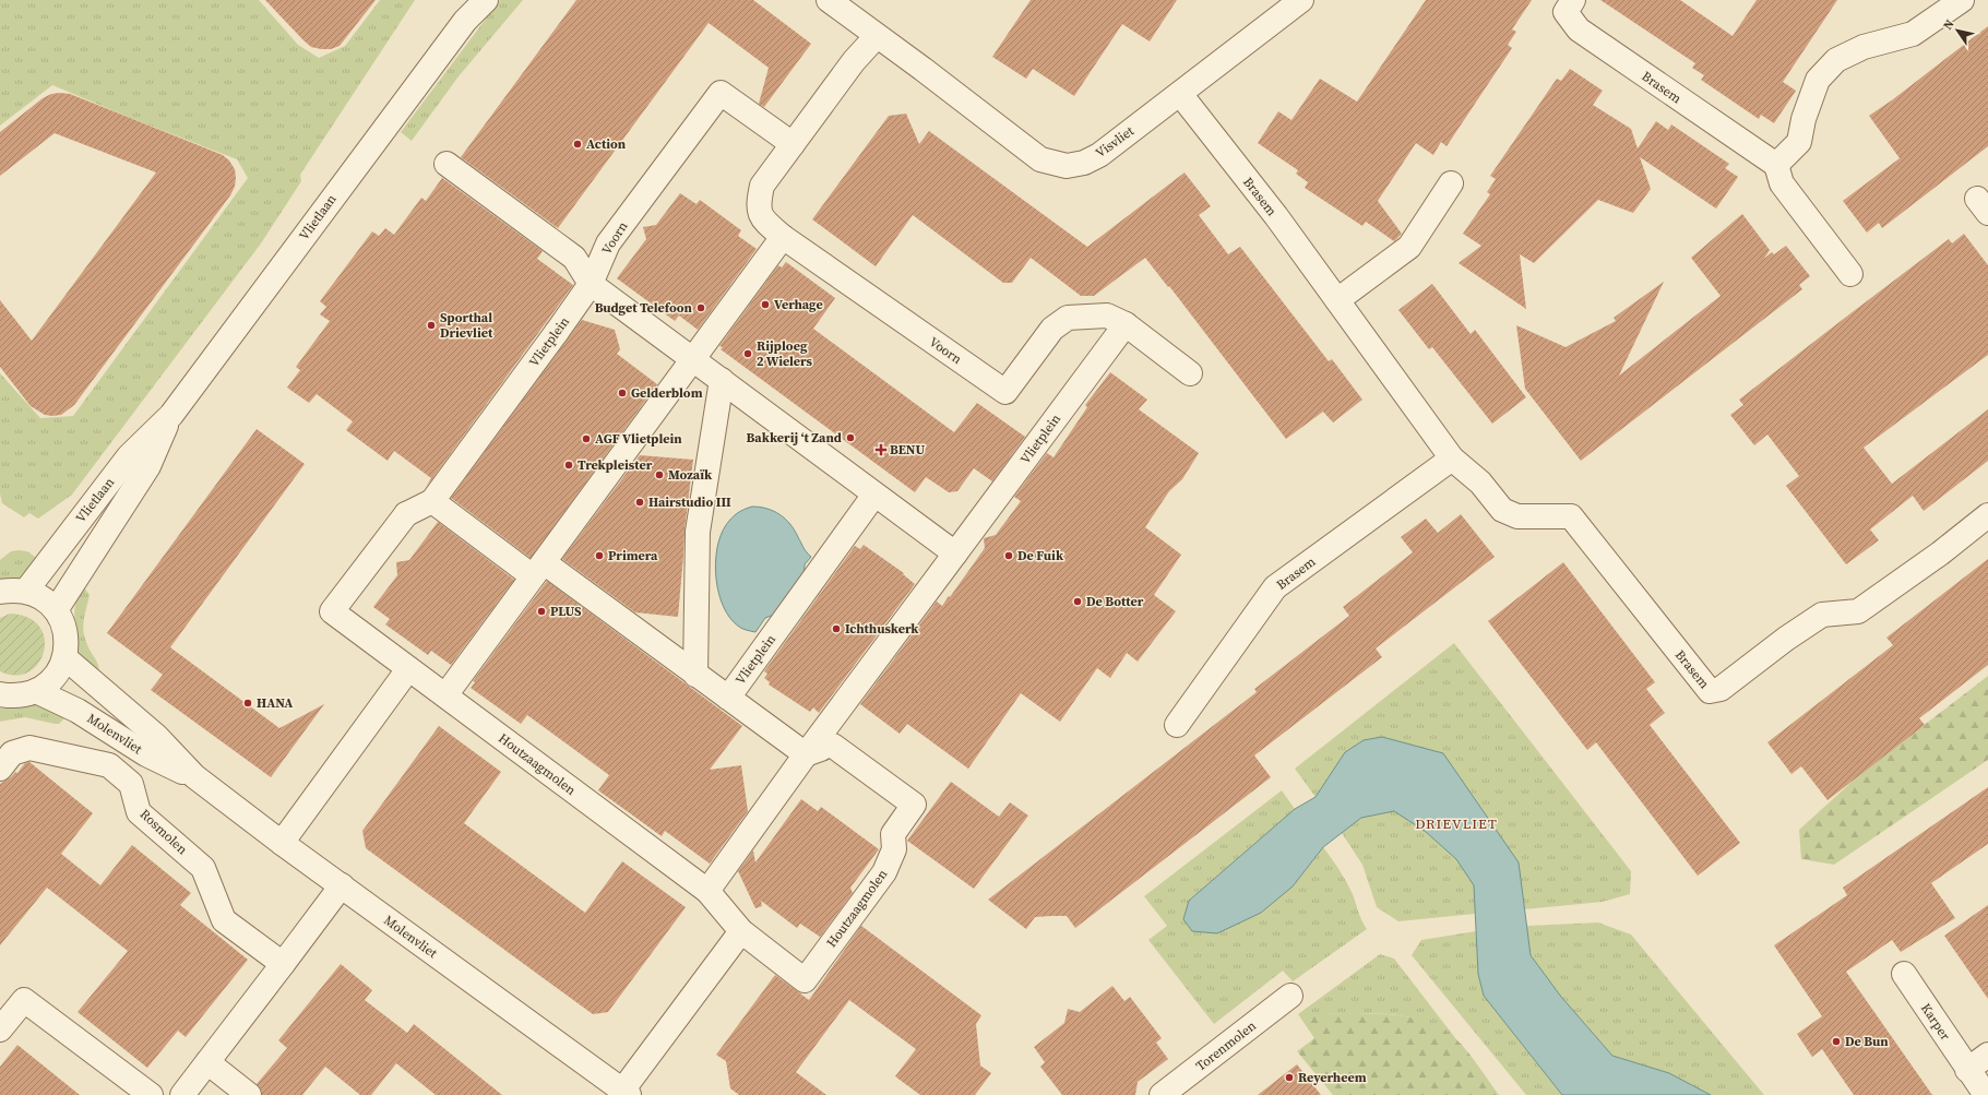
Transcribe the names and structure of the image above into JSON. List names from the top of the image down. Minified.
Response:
{"streets":{"street":["Brasem","Visvliet","Vlietlaan","Voorn","Vlietplein","Molenvliet","Houtzaagmolen","Rosmolen","Karper","Torenmolen"]},"crossings":[["Brasem","Visvliet"],["Visvliet","Voorn"],["Voorn","Vlietplein"],["Vlietplein","Houtzaagmolen"]],"districts":["DRIEVLIET"],"places":{"other":["Action","Verhage","Budget Telefoon","Sporthal Drievliet","Rijploeg 2 Wielers","Gelderblom","Bakkerij ‘t Zand","AGF Vlietplein","Trekpleister","Mozaïk","Hairstudio III","Primera","De Fuik","De Botter","PLUS","Ichthuskerk","HANA","De Bun","Reyerheem"],"health":["BENU"]},"north":"top left"}
